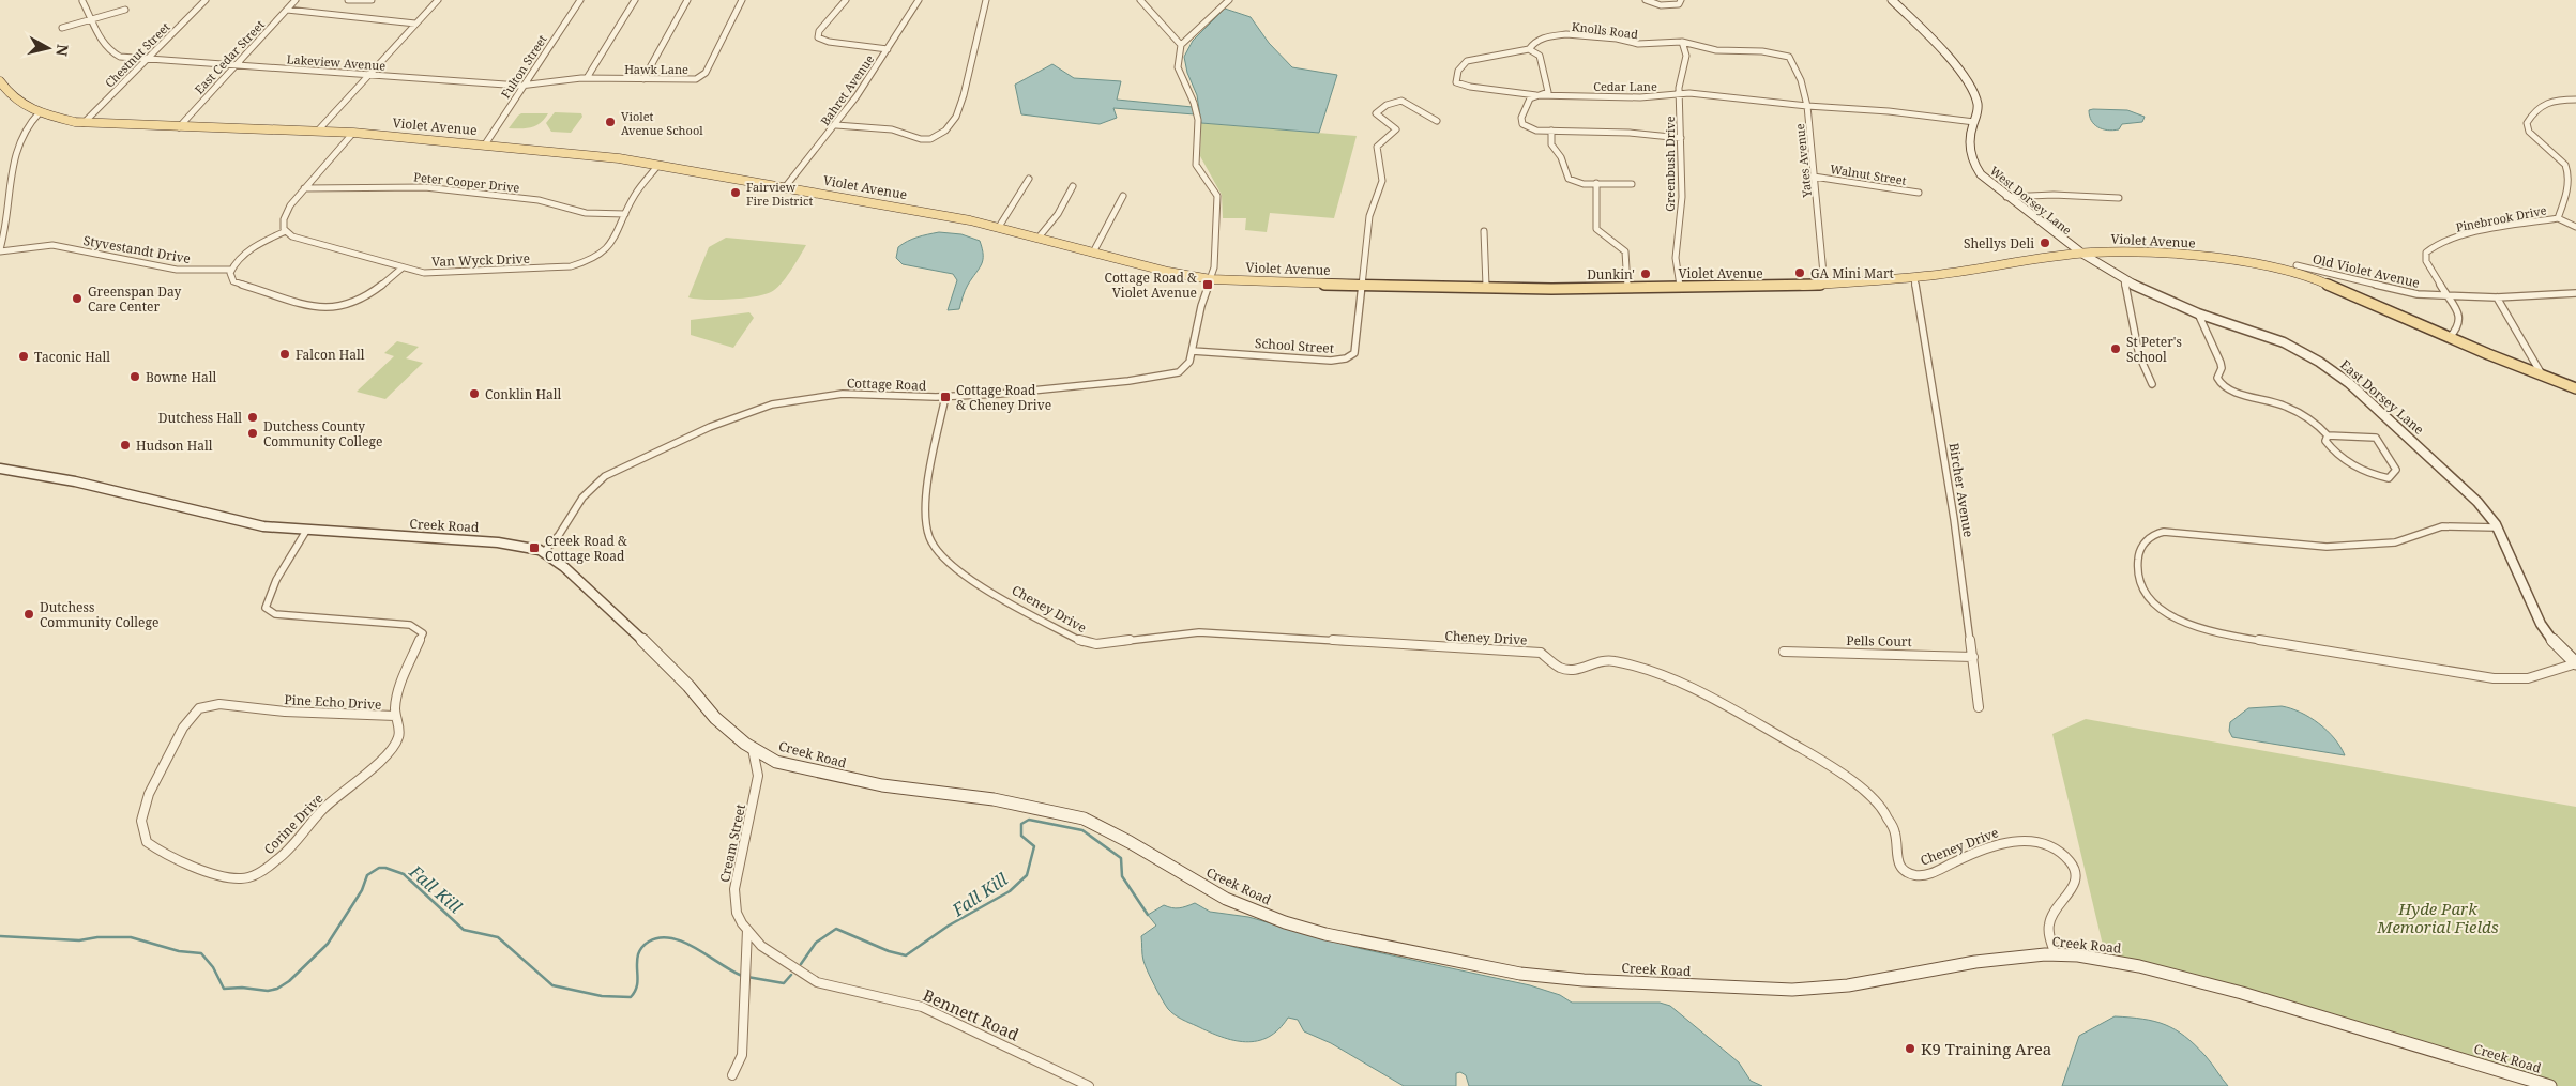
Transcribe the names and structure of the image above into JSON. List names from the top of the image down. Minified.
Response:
{"streets":{"main road":["Violet Avenue"],"street":["Knolls Road","Chestnut Street","East Cedar Street","Lakeview Avenue","Fulton Street","Hawk Lane","Cedar Lane","Bahret Avenue","Yates Avenue","Greenbush Drive","Walnut Street","Peter Cooper Drive","West Dorsey Lane","Pinebrook Drive","Styvestandt Drive","Van Wyck Drive","Old Violet Avenue","School Street","Cottage Road","East Dorsey Lane","Bircher Avenue","Creek Road","Cheney Drive","Pells Court","Pine Echo Drive","Corine Drive","Cream Street","Bennett Road"]},"crossings":[["Knolls Road","Cedar Lane"],["Knolls Road","Yates Avenue"],["Knolls Road","Greenbush Drive"],["Chestnut Street","Lakeview Avenue"],["Chestnut Street","Violet Avenue"],["East Cedar Street","Lakeview Avenue"],["East Cedar Street","Violet Avenue"],["Lakeview Avenue","Fulton Street"],["Lakeview Avenue","Hawk Lane"],["Fulton Street","Hawk Lane"],["Fulton Street","Violet Avenue"],["Cedar Lane","Yates Avenue"],["Cedar Lane","Greenbush Drive"],["Bahret Avenue","Violet Avenue"],["Violet Avenue","Yates Avenue"],["Violet Avenue","Greenbush Drive"],["Violet Avenue","West Dorsey Lane"],["Violet Avenue","Van Wyck Drive"],["Violet Avenue","School Street"],["Violet Avenue","Cottage Road"],["Violet Avenue","East Dorsey Lane"],["Violet Avenue","Bircher Avenue"],["Yates Avenue","Walnut Street"],["Yates Avenue","West Dorsey Lane"],["Peter Cooper Drive","Van Wyck Drive"],["West Dorsey Lane","East Dorsey Lane"],["Pinebrook Drive","Old Violet Avenue"],["School Street","Cottage Road"],["Cottage Road","Creek Road"],["Cottage Road","Cheney Drive"],["Bircher Avenue","Pells Court"],["Creek Road","Cheney Drive"],["Creek Road","Pine Echo Drive"],["Creek Road","Cream Street"],["Pine Echo Drive","Corine Drive"],["Cream Street","Bennett Road"]],"water":["Fall Kill"],"parks":["Hyde Park Memorial Fields"],"places":{"other":["Violet Avenue School","Fairview Fire District","Shellys Deli","GA Mini Mart","Dunkin'","Greenspan Day Care Center","St Peter's School","Falcon Hall","Taconic Hall","Bowne Hall","Conklin Hall","Dutchess Hall","Dutchess County Community College","Hudson Hall","Dutchess Community College","K9 Training Area"],"transit":["Cottage Road & Violet Avenue","Cottage Road & Cheney Drive","Creek Road & Cottage Road"]},"north":"right"}
